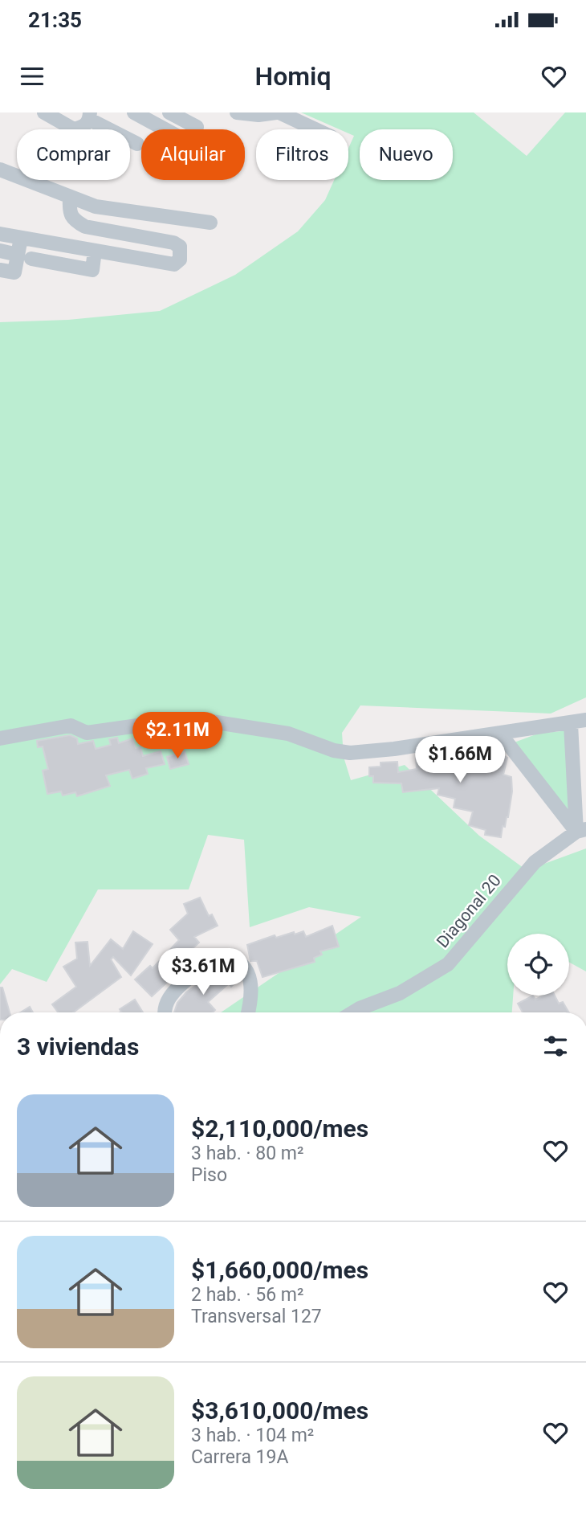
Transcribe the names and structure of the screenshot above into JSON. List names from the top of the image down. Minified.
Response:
{"streets":{"street":["Diagonal 20"]},"page":{"status":"21:35","header":"Homiq","chip":["Comprar","Alquilar","Filtros","Nuevo"],"price":["$2.11M","$1.66M","$3.61M"],"heading":"3 viviendas","list":[{"name":"$2,110,000/mes","note":"3 hab. · 80 m² · Piso"},{"name":"$1,660,000/mes","note":"2 hab. · 56 m² · Transversal 127"},{"name":"$3,610,000/mes","note":"3 hab. · 104 m² · Carrera 19A"}]}}
